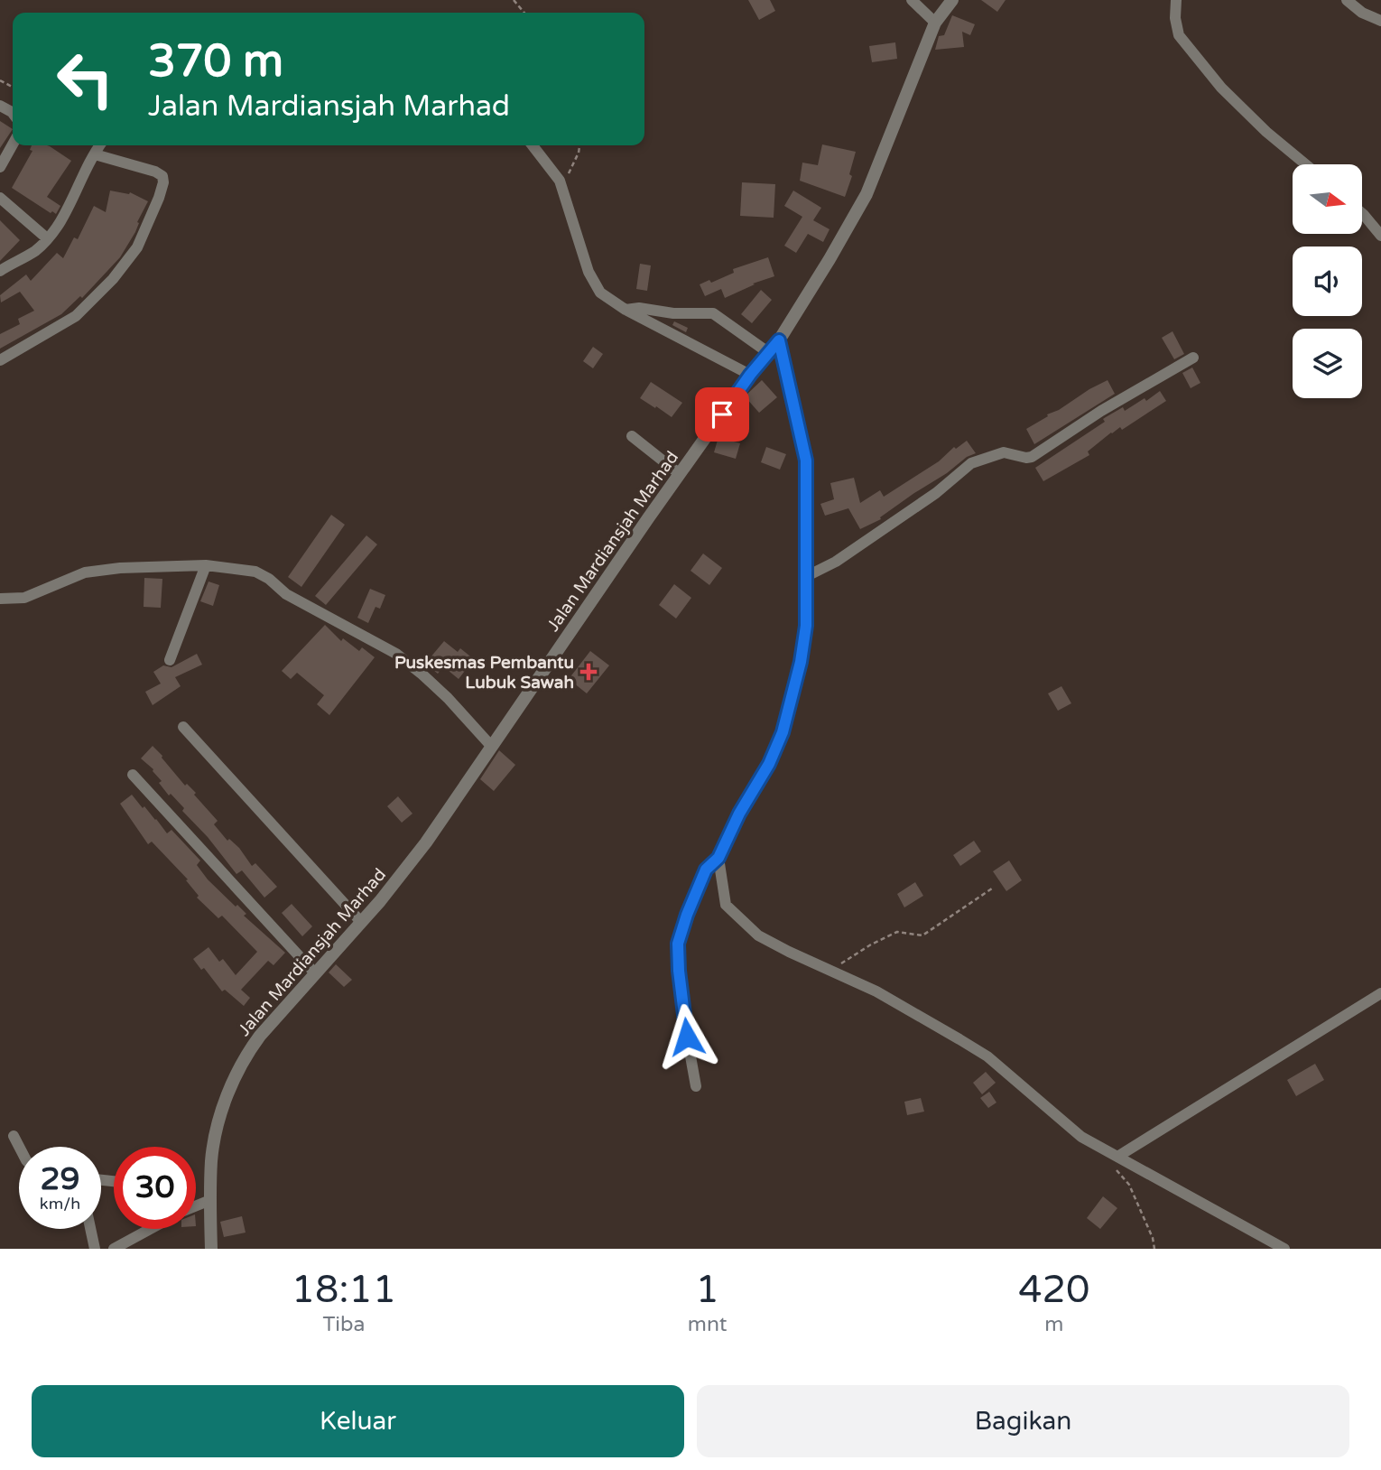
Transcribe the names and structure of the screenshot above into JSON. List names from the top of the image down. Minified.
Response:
{"streets":{"street":["Jalan Mardiansjah Marhad"]},"places":{"health":["Puskesmas Pembantu Lubuk Sawah"]},"north":"right","page":{"turn":["370 m","Jalan Mardiansjah Marhad"],"speed":"29 km/h","limit":"30","eta":["18:11","Tiba","1","mnt","420","m"],"buttons":["Keluar","Bagikan"]}}
